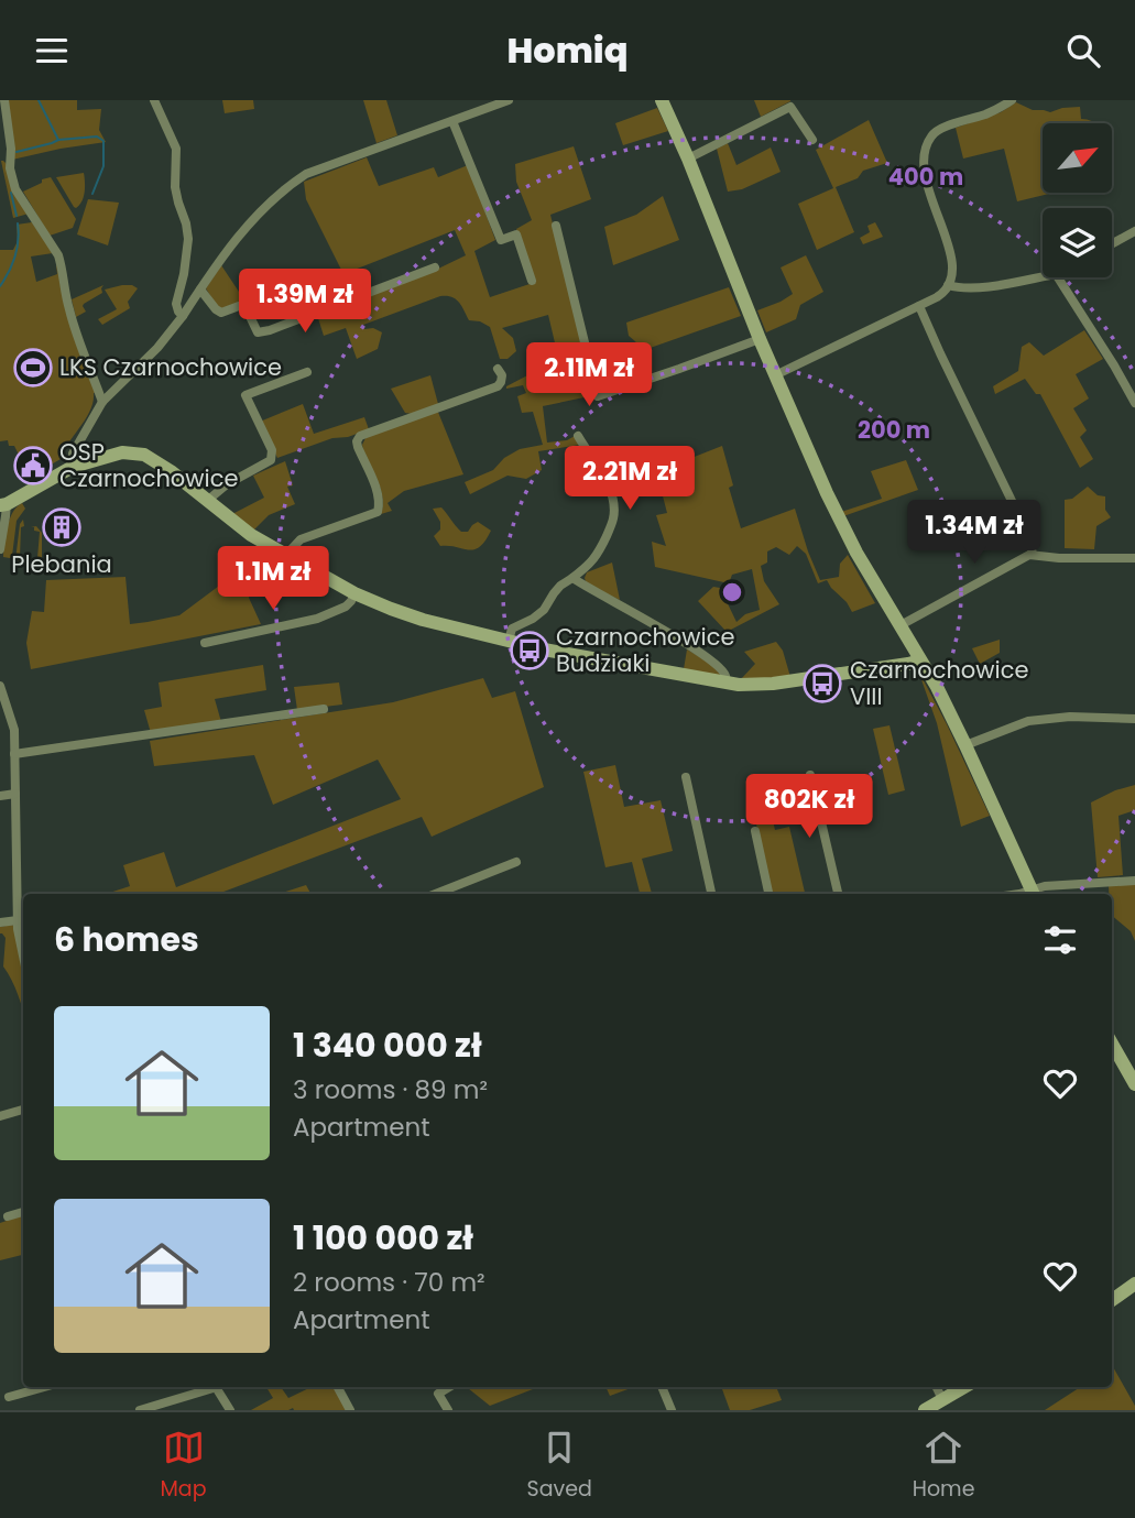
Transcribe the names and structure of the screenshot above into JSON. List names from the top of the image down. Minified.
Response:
{"places":{"sports":["LKS Czarnochowice"],"public building":["OSP Czarnochowice"],"building":["Plebania"],"bus stop":["Czarnochowice Budziaki","Czarnochowice VIII"]},"north":"top right","page":{"header":"Homiq","price":["1.39M zł","2.11M zł","2.21M zł","1.34M zł","1.1M zł","802K zł"],"heading":"6 homes","list":[{"name":"1 340 000 zł","note":"3 rooms · 89 m² · Apartment"},{"name":"1 100 000 zł","note":"2 rooms · 70 m² · Apartment"}],"tabs":["Map","Saved","Home"]},"rings":["400 m","200 m"]}
